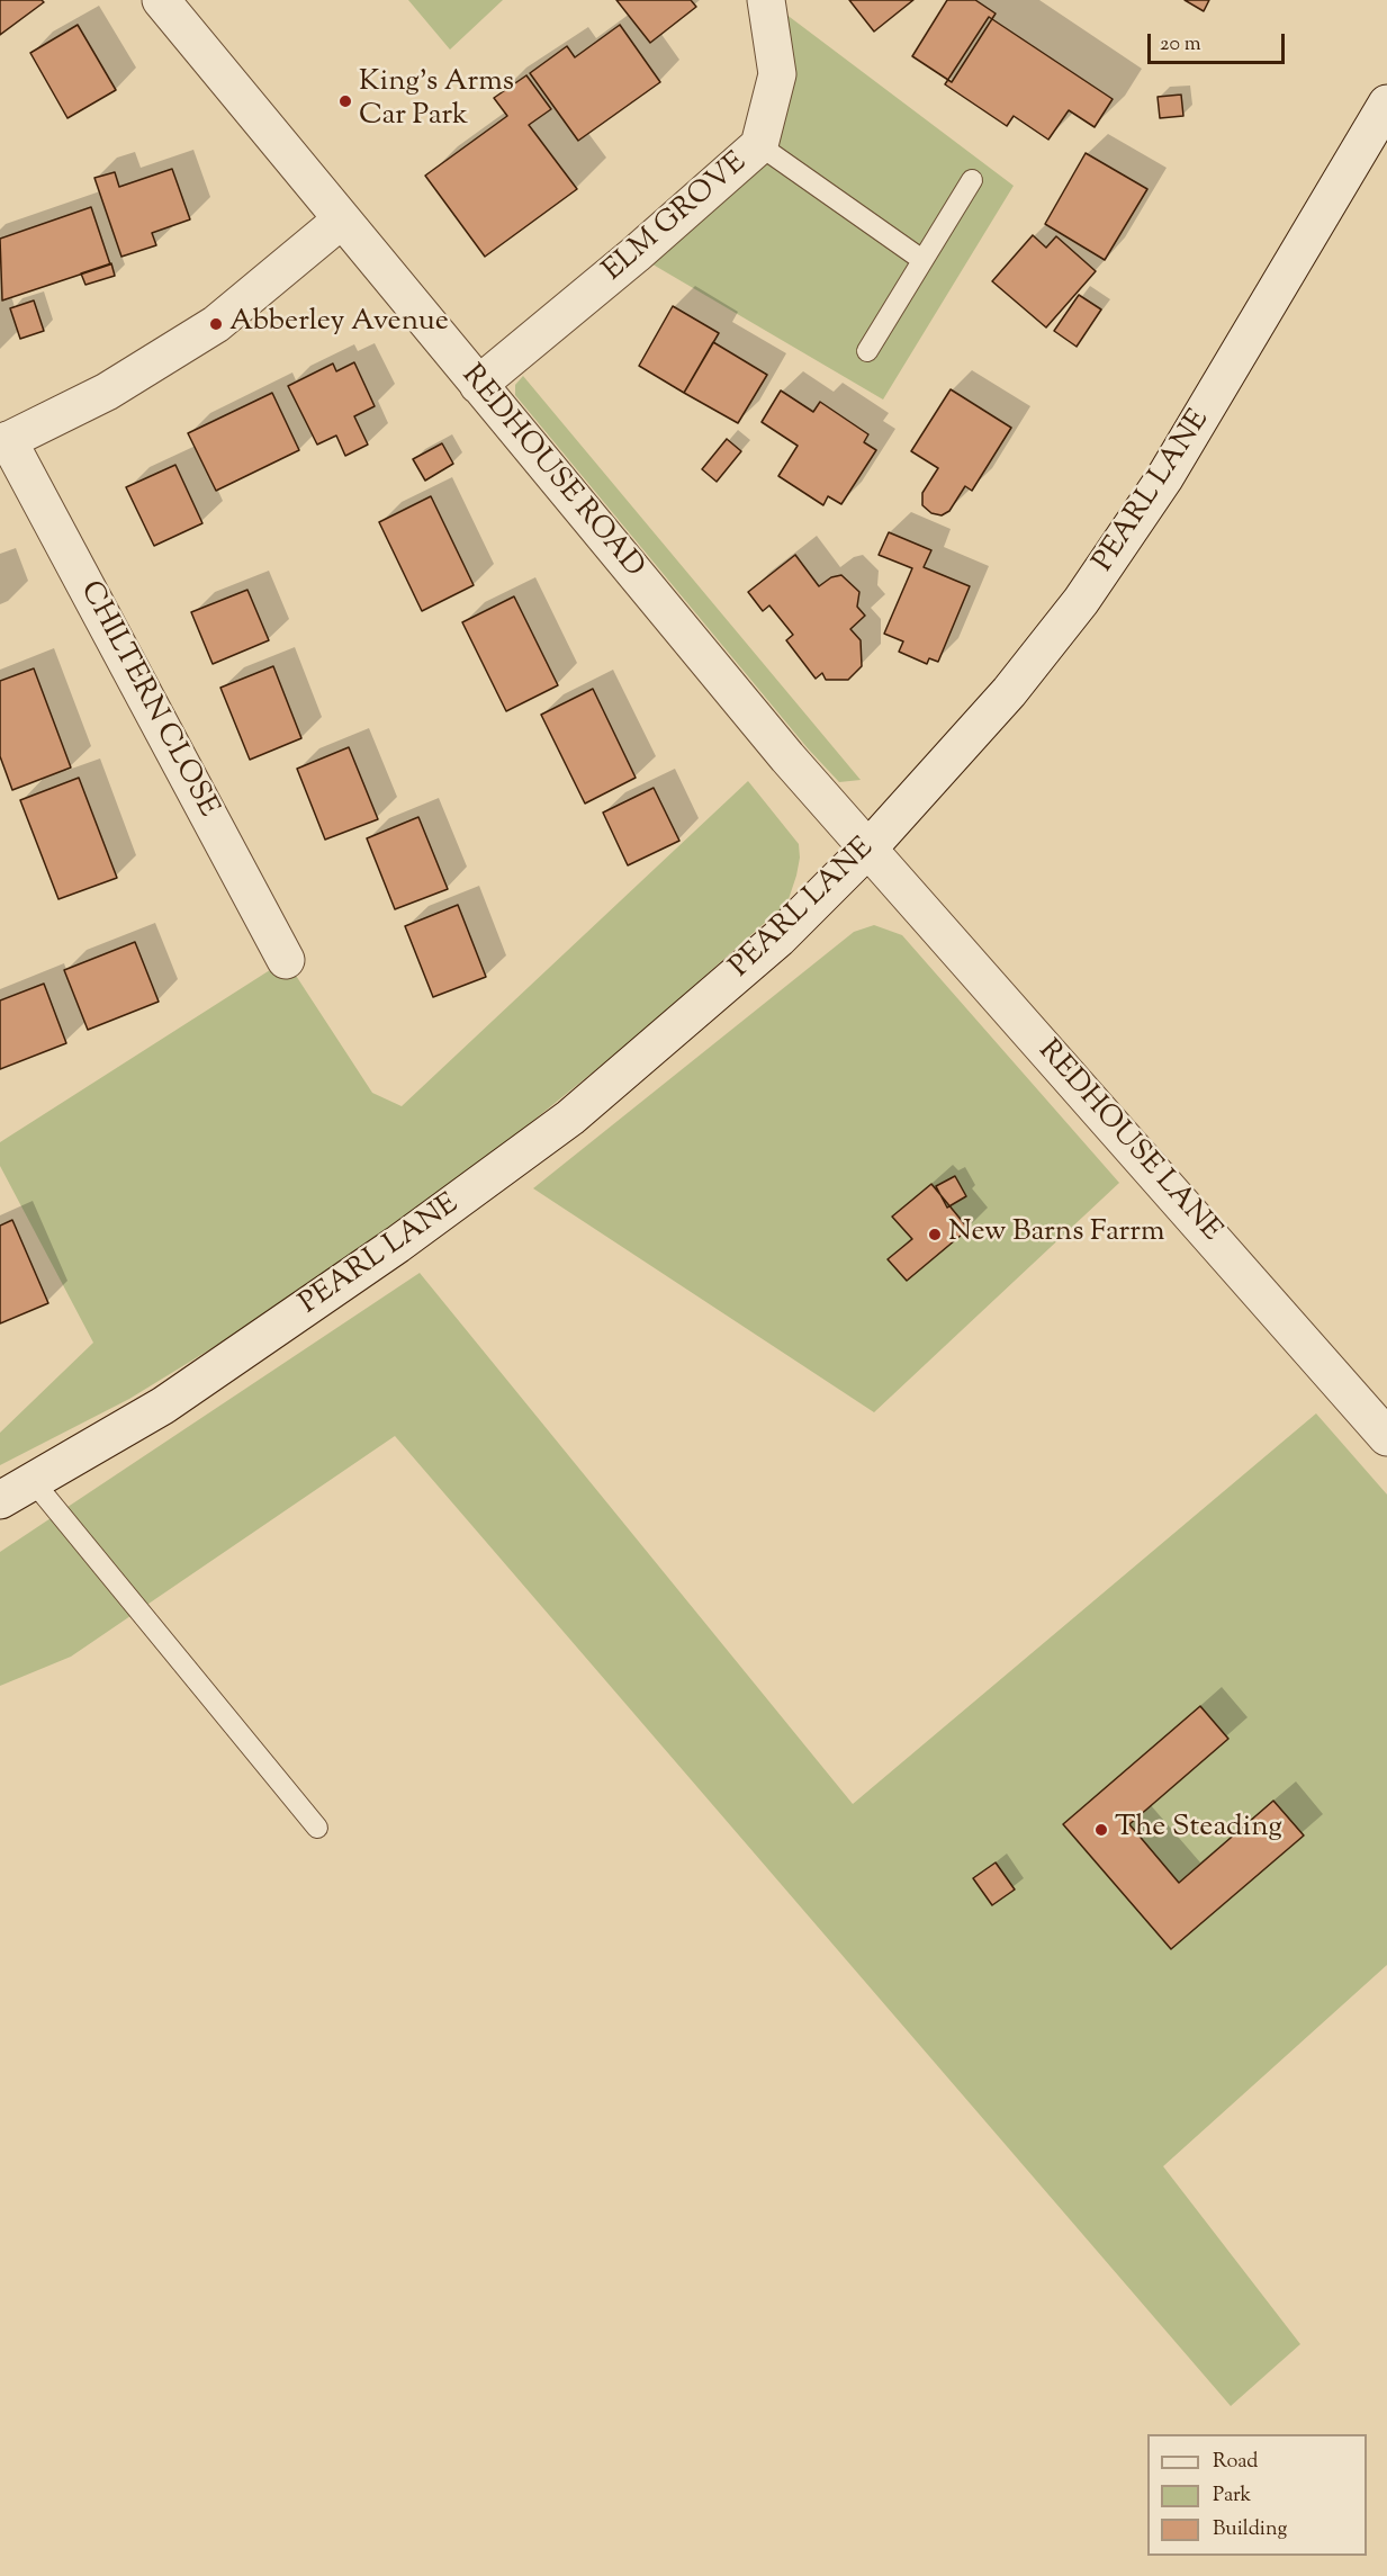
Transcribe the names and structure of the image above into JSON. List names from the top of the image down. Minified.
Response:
{"streets":{"street":["ELM GROVE","REDHOUSE ROAD","PEARL LANE","CHILTERN CLOSE","REDHOUSE LANE"]},"crossings":[["ELM GROVE","REDHOUSE ROAD"],["REDHOUSE ROAD","PEARL LANE"],["REDHOUSE ROAD","REDHOUSE LANE"],["PEARL LANE","REDHOUSE LANE"]],"places":["King's Arms Car Park","Abberley Avenue","New Barns Farrm","The Steading"],"legend":["Road","Park","Building"],"scale_bar":"20 m"}
